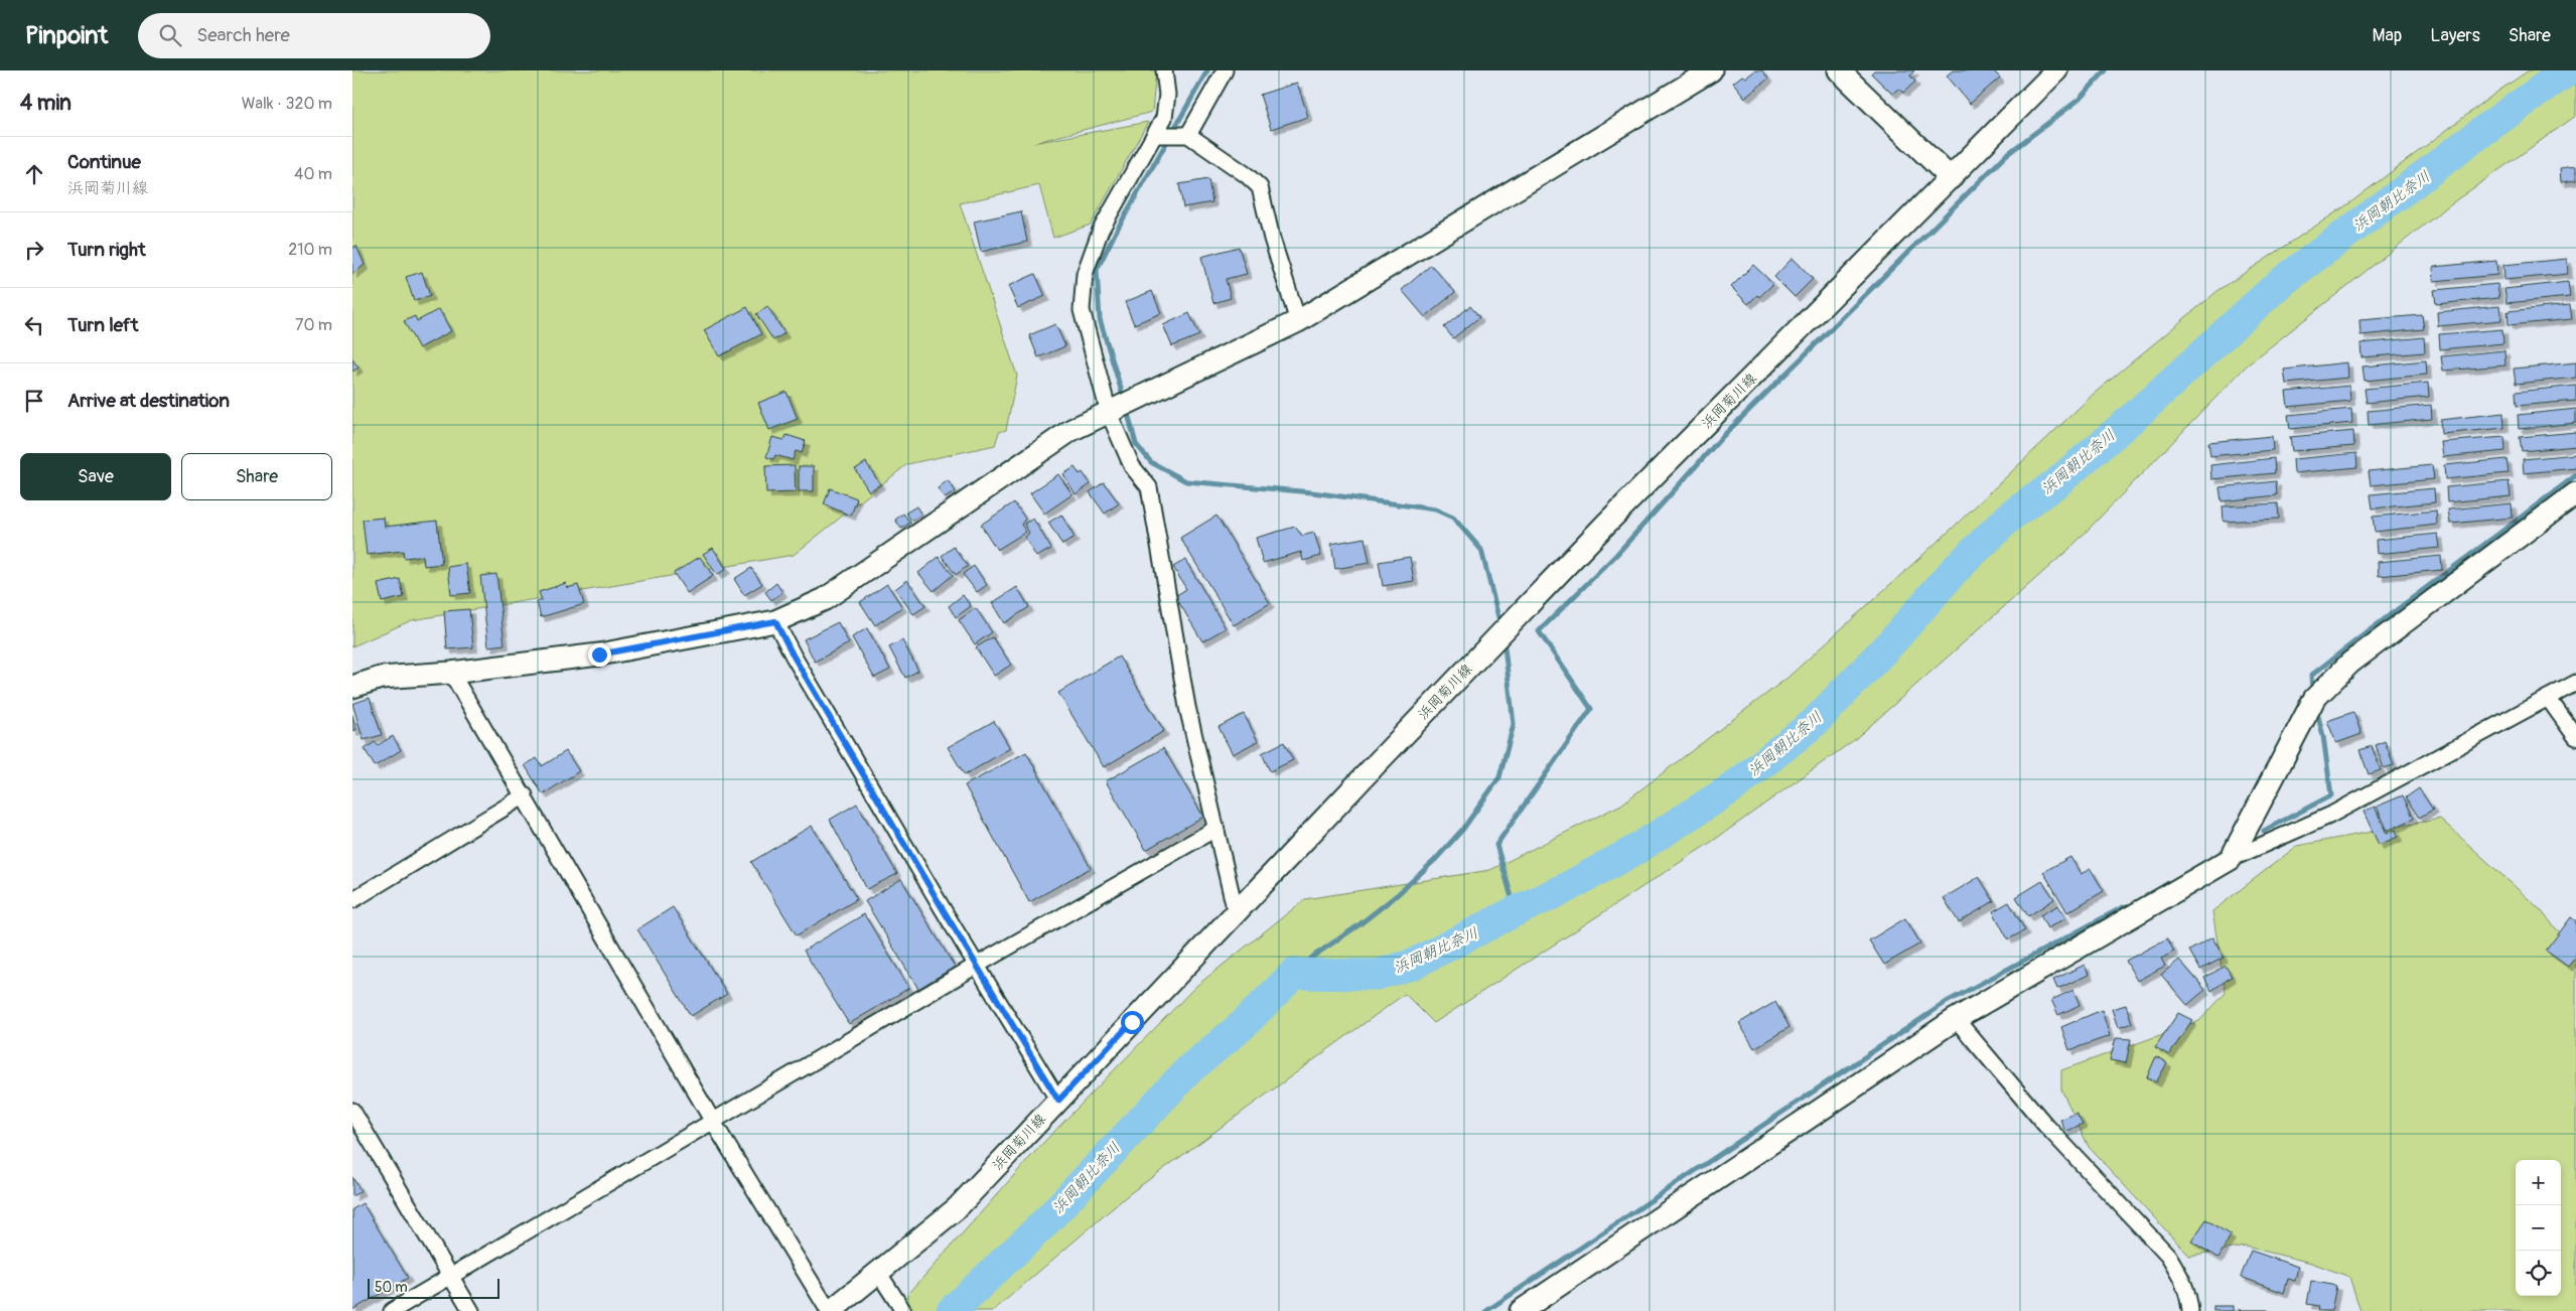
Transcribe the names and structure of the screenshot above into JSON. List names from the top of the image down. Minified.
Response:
{"streets":{"street":["浜岡菊川線"]},"water":["浜岡朝比奈川"],"scale_bar":"50 m","page":{"header":"Pinpoint","search":"Search here","nav":["Map","Layers","Share"],"heading":["4 min","Walk · 320 m"],"list":[["Continue","浜岡菊川線","40 m"],["Turn right","210 m"],["Turn left","70 m"],"Arrive at destination"],"buttons":["Save","Share"],"map_buttons":["+","−"],"scale":"50 m"}}
